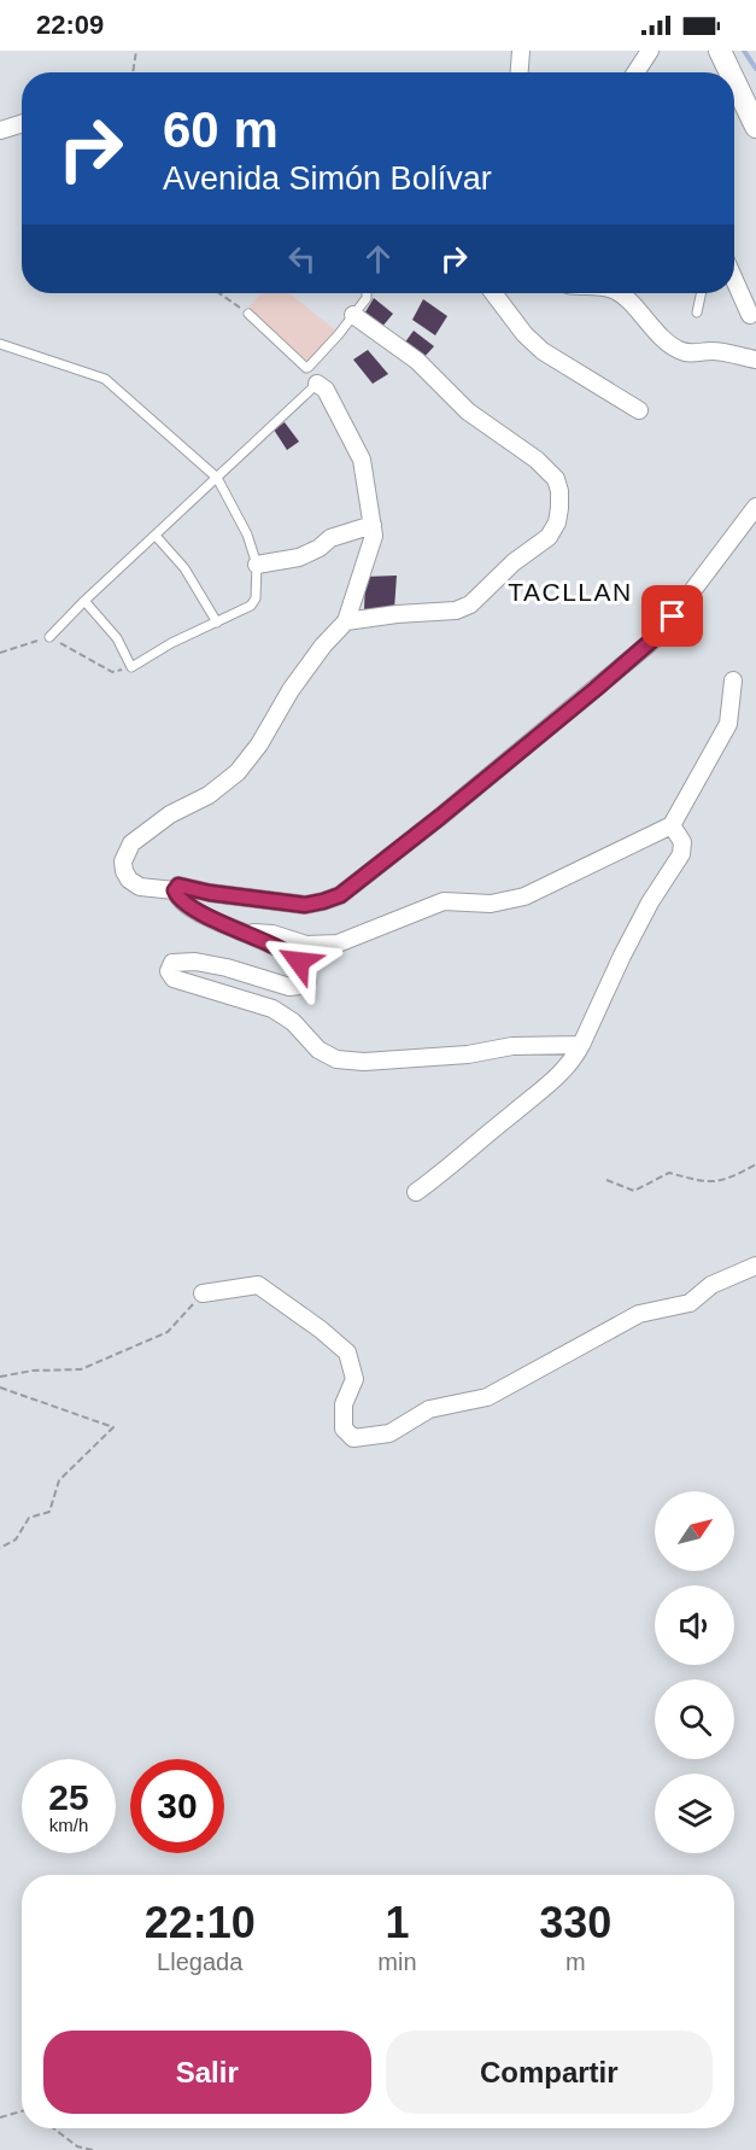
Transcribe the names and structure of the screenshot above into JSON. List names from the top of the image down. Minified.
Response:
{"districts":["TACLLAN"],"north":"top right","page":{"status":"22:09","turn":["60 m","Avenida Simón Bolívar"],"speed":"25 km/h","limit":"30","eta":["22:10","Llegada","1","min","330","m"],"buttons":["Salir","Compartir"]}}
